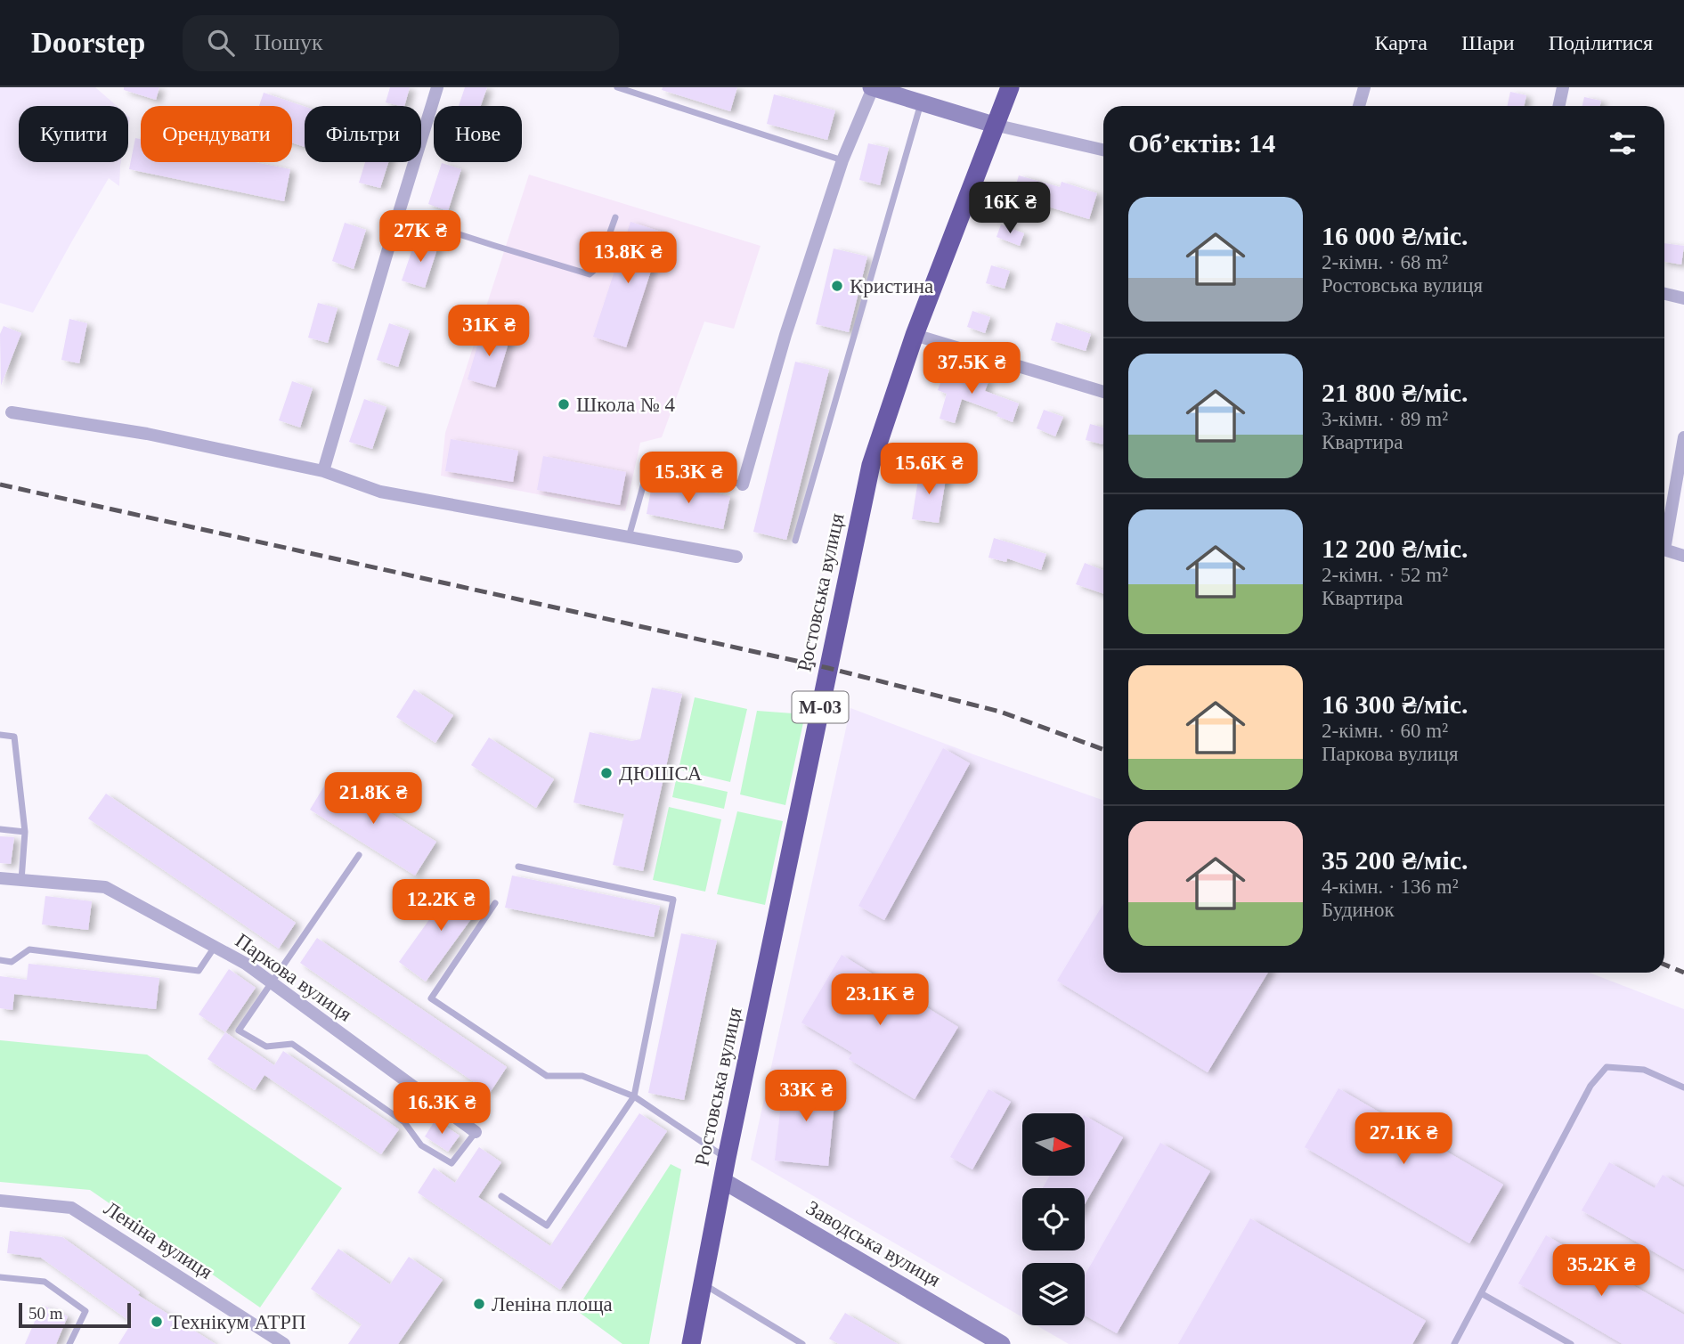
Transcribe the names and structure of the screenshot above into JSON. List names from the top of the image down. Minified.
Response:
{"streets":{"highway":["Ростовська вулиця","М-03"],"main road":["Заводська вулиця"],"street":["Паркова вулиця","Леніна вулиця"]},"crossings":[["Ростовська вулиця","Заводська вулиця"]],"places":["Кристина","Школа № 4","ДЮШСА","Леніна площа","Технікум АТРП"],"scale_bar":"50 m","north":"right","page":{"header":"Doorstep","search":"Пошук","nav":["Карта","Шари","Поділитися"],"chip":["Купити","Орендувати","Фільтри","Нове"],"heading":"Об’єктів: 14","list":[{"name":"16 000 ₴/міс.","note":"2-кімн. · 68 m² · Ростовська вулиця"},{"name":"21 800 ₴/міс.","note":"3-кімн. · 89 m² · Квартира"},{"name":"12 200 ₴/міс.","note":"2-кімн. · 52 m² · Квартира"},{"name":"16 300 ₴/міс.","note":"2-кімн. · 60 m² · Паркова вулиця"},{"name":"35 200 ₴/міс.","note":"4-кімн. · 136 m² · Будинок"}],"price":["16K ₴","27K ₴","13.8K ₴","31K ₴","37.5K ₴","15.6K ₴","15.3K ₴","21.8K ₴","12.2K ₴","23.1K ₴","33K ₴","16.3K ₴","27.1K ₴","35.2K ₴"],"scale":"50 m"}}
